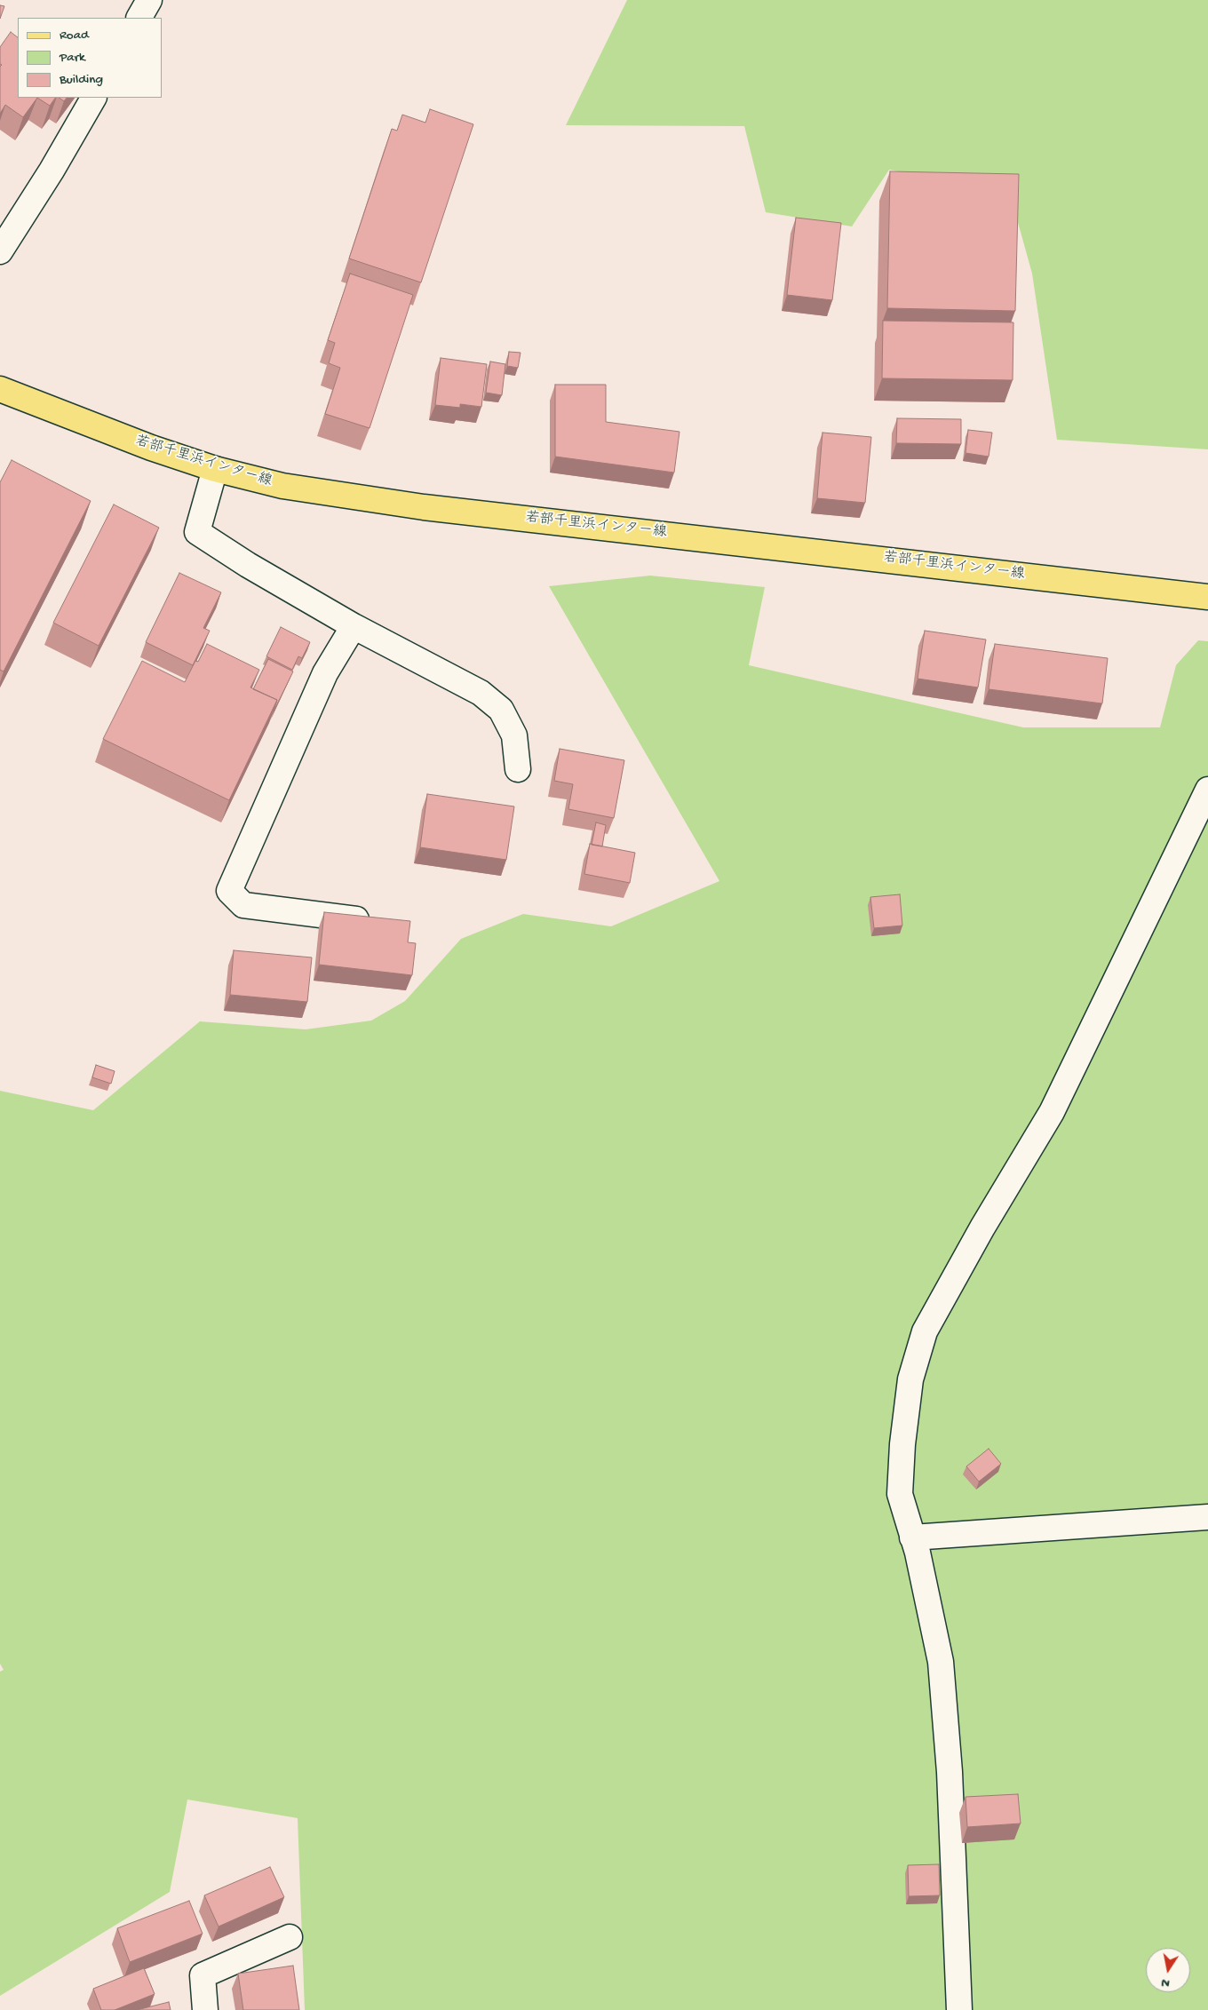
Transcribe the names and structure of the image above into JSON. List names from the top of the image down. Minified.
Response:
{"streets":{"main road":["若部千里浜インター線"]},"legend":["Road","Park","Building"],"north":"bottom"}
